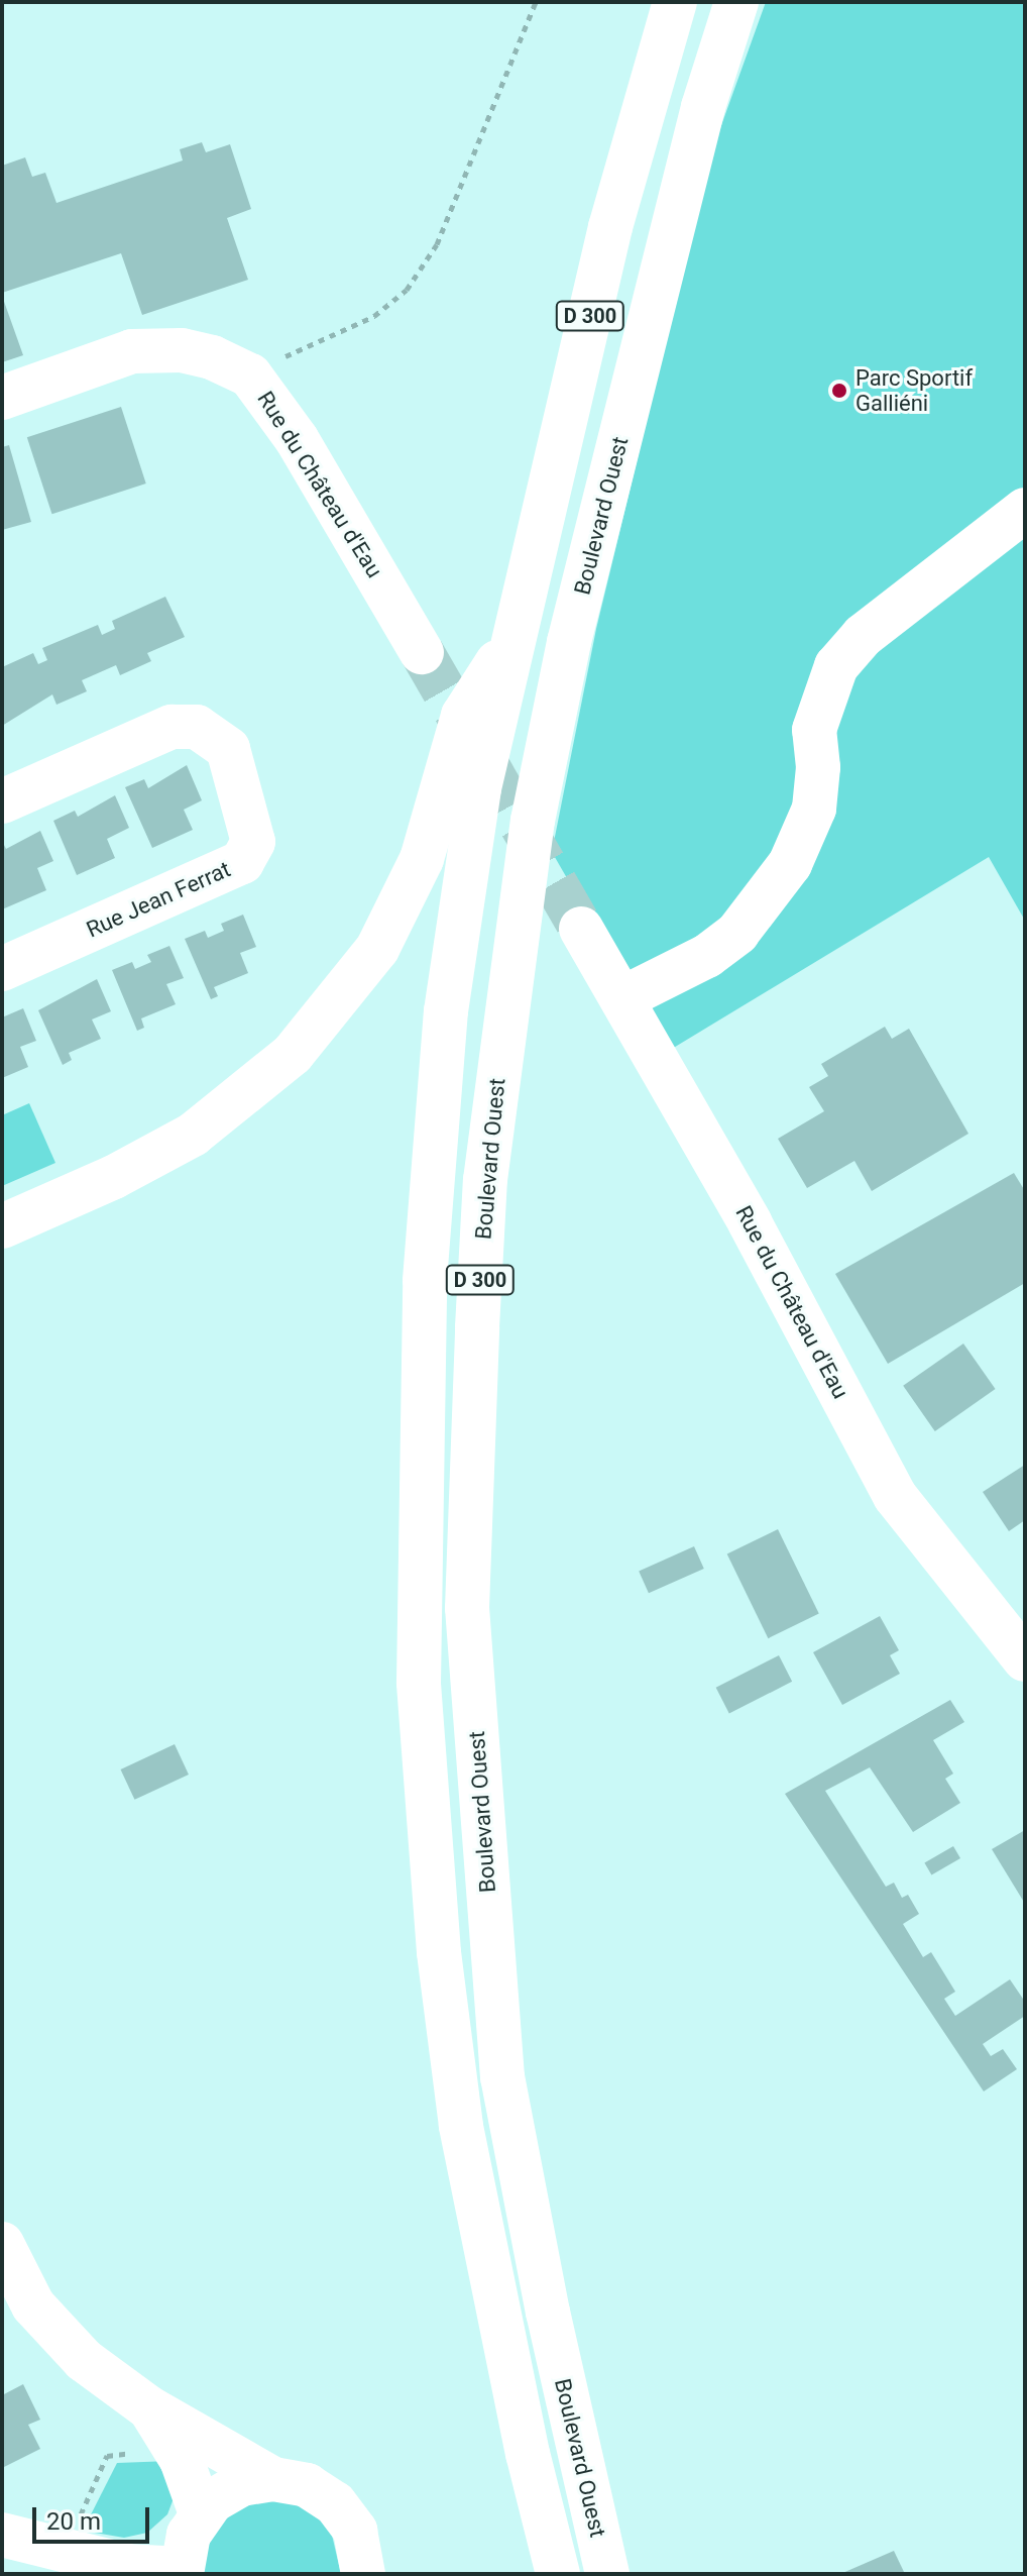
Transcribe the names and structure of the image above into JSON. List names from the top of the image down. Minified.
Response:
{"streets":{"main road":["D 300","Rue du Château d'Eau","Boulevard Ouest","Rue Jean Ferrat"]},"places":["Parc Sportif Galliéni"],"scale_bar":"20 m"}
